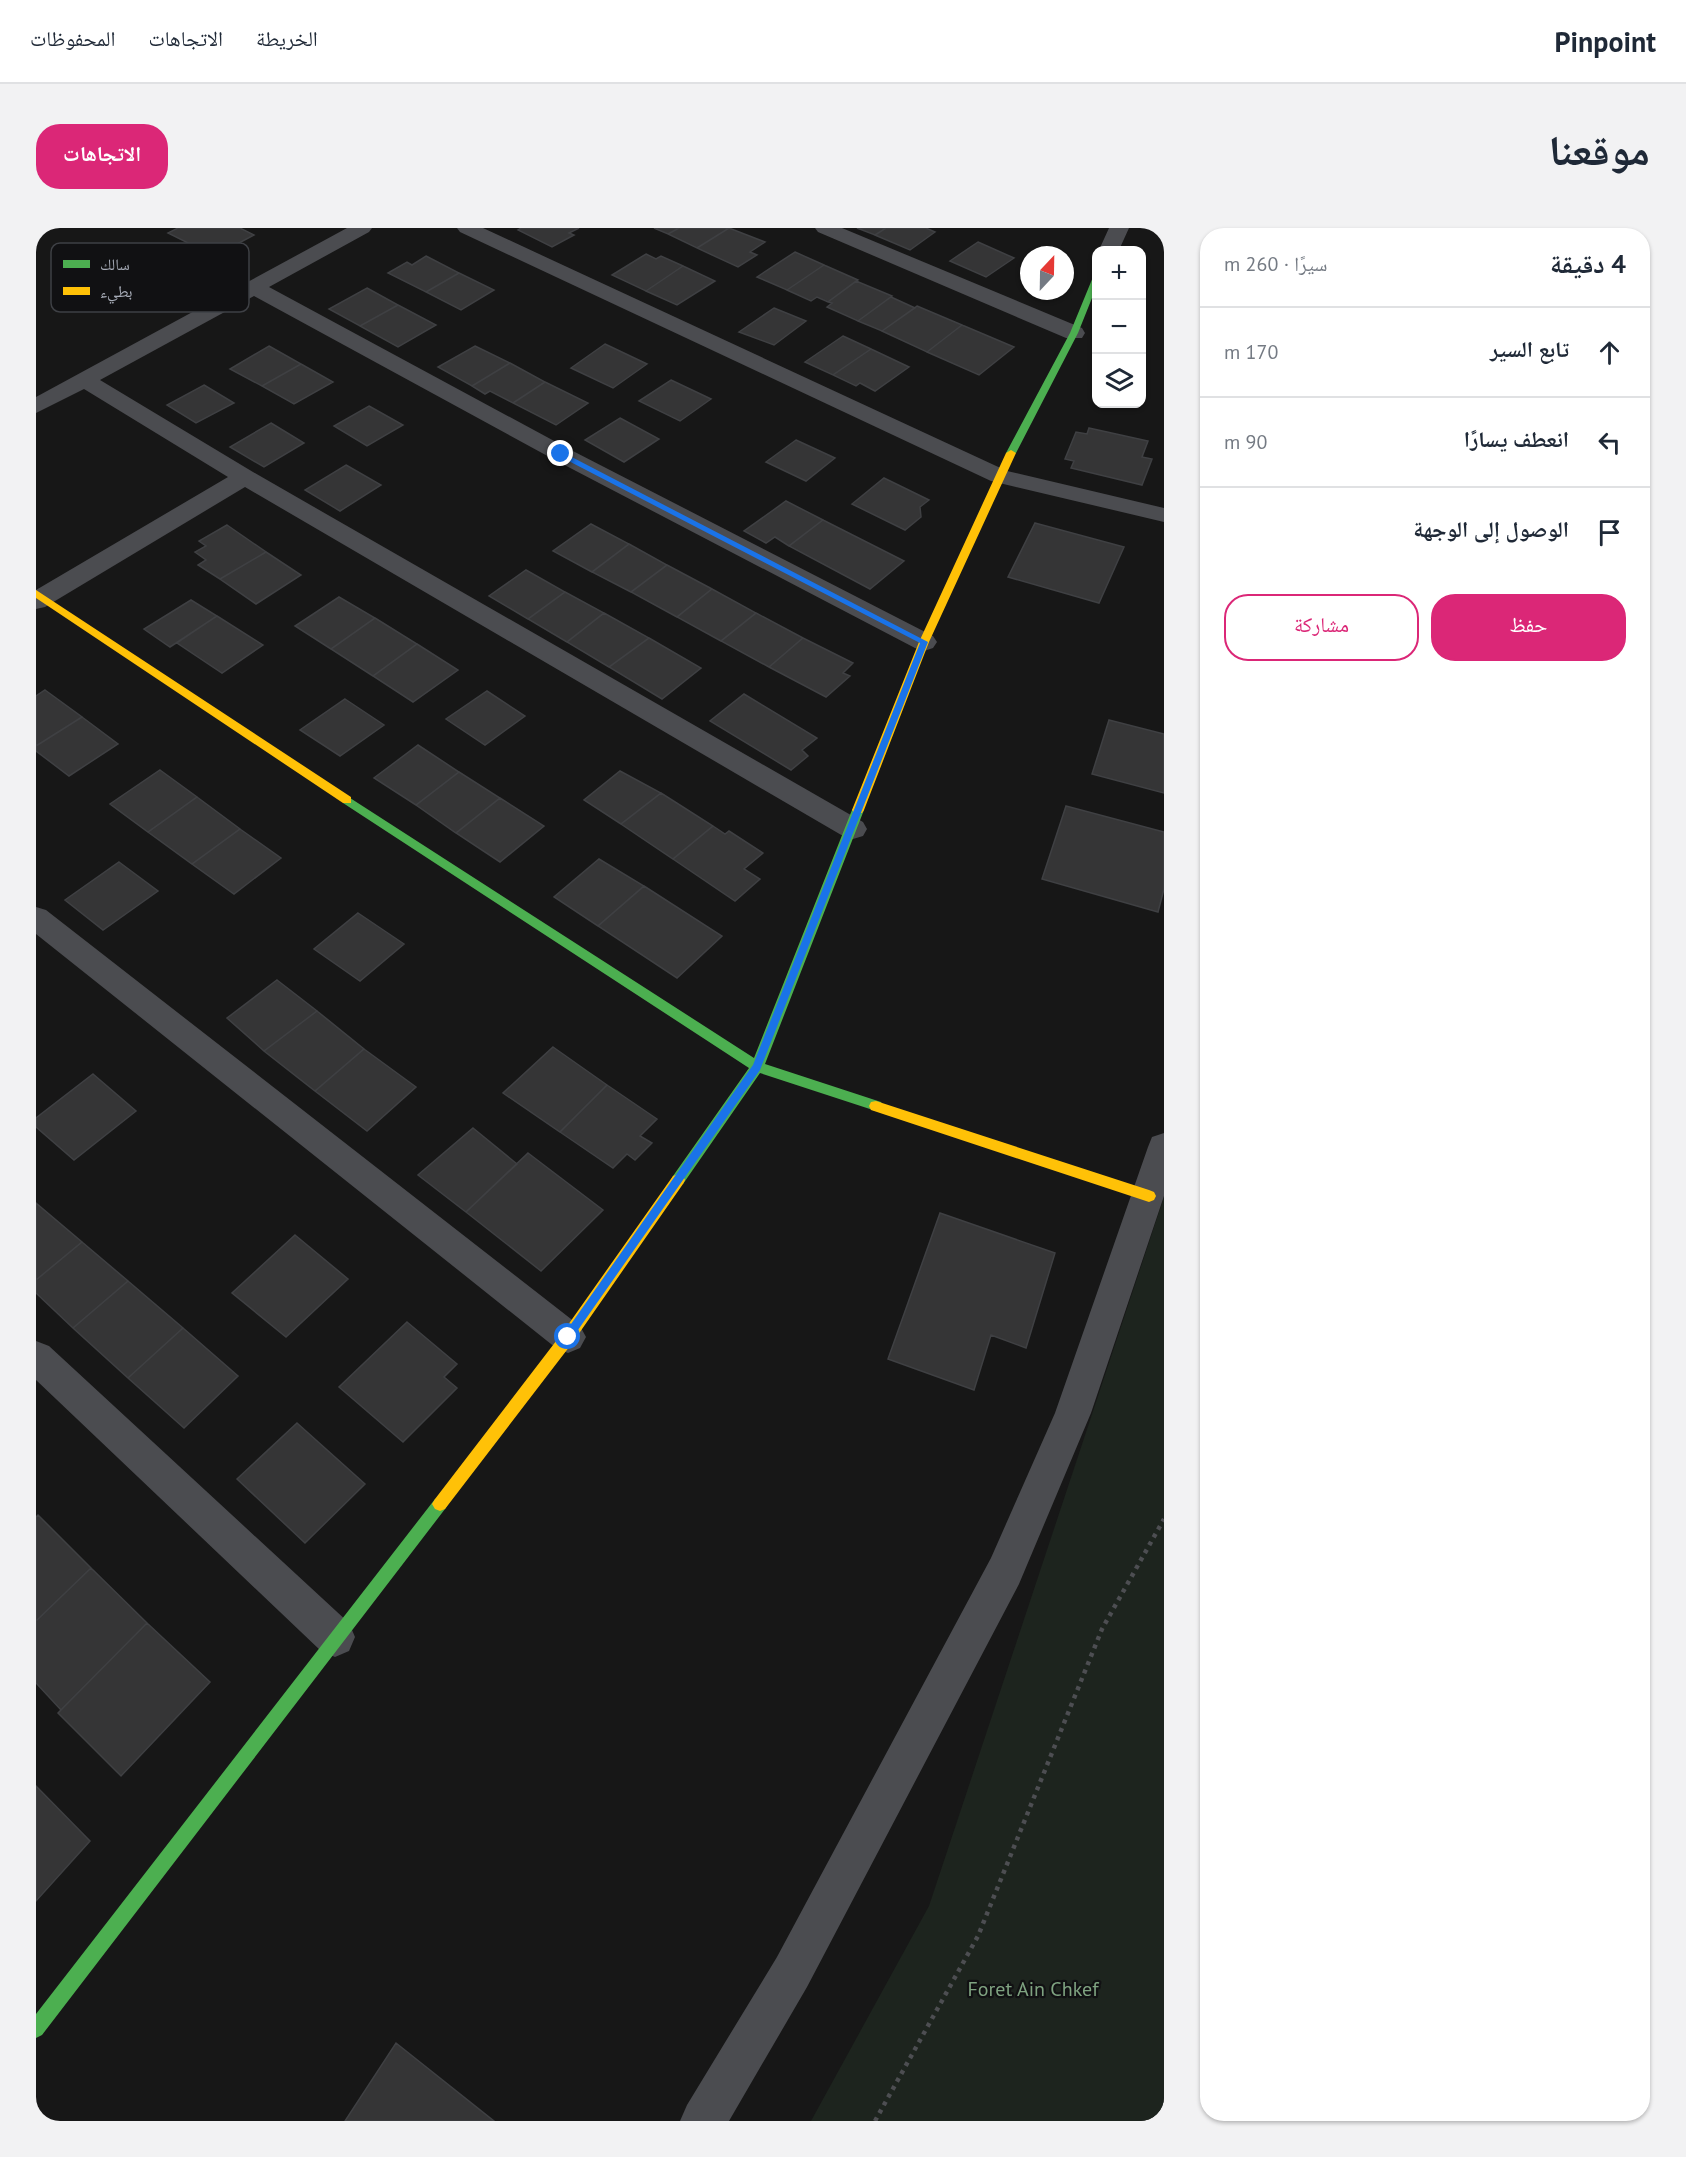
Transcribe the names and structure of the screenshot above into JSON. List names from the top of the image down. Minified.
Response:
{"parks":["Foret Ain Chkef"],"legend":["سالك","بطيء"],"north":"top","page":{"header":"Pinpoint","nav":["الخريطة","الاتجاهات","المحفوظات"],"title":"موقعنا","buttons":["الاتجاهات",["حفظ","مشاركة"]],"heading":["4 دقيقة","سيرًا · 260 m"],"map_buttons":["+","−"],"list":[["تابع السير","170 m"],["انعطف يسارًا","90 m"],"الوصول إلى الوجهة"]}}
